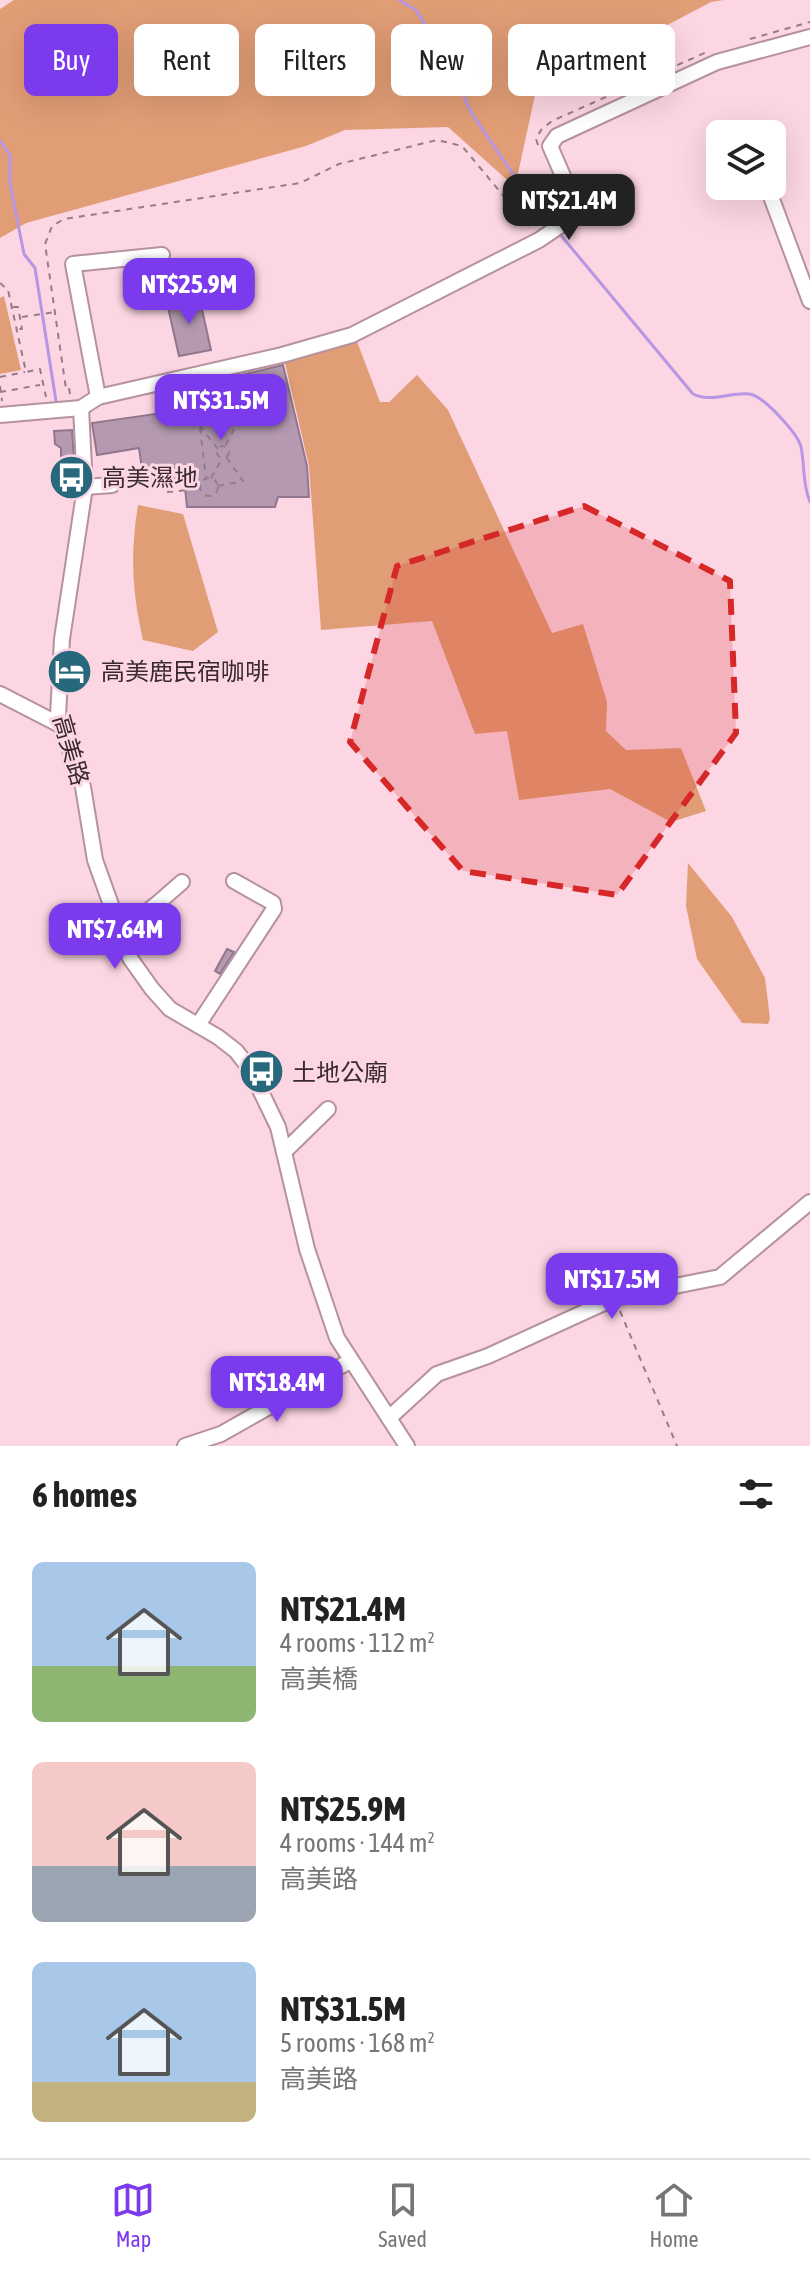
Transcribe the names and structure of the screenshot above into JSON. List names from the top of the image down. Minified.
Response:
{"streets":{"street":["高美路"]},"places":{"bus stop":["高美濕地","土地公廟"],"hotel":["高美鹿民宿咖啡"]},"page":{"chip":["Buy","Rent","Filters","New","Apartment"],"price":["NT$21.4M","NT$25.9M","NT$31.5M","NT$7.64M","NT$17.5M","NT$18.4M"],"heading":"6 homes","list":[{"name":"NT$21.4M","note":"4 rooms · 112 m² · 高美橋"},{"name":"NT$25.9M","note":"4 rooms · 144 m² · 高美路"},{"name":"NT$31.5M","note":"5 rooms · 168 m² · 高美路"}],"tabs":["Map","Saved","Home"]}}
